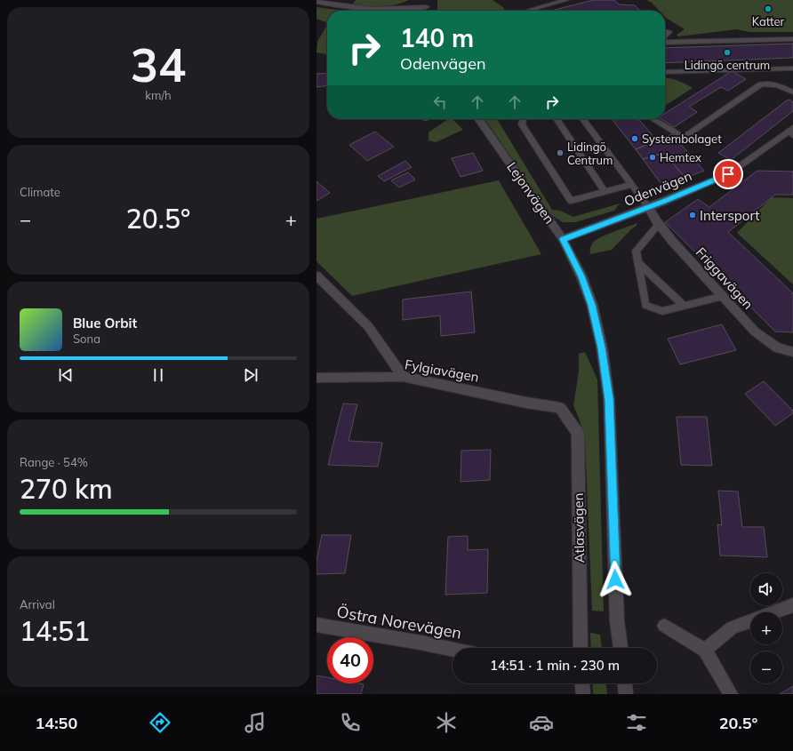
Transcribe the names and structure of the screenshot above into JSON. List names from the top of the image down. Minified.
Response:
{"streets":{"street":["Odenvägen","Lejonvägen","Friggavägen","Fylgiavägen","Atlasvägen","Östra Norevägen"]},"crossings":[["Odenvägen","Lejonvägen"],["Odenvägen","Friggavägen"],["Fylgiavägen","Atlasvägen"]],"places":["Katter","Lidingö centrum","Systembolaget","Lidingö Centrum","Hemtex","Intersport"],"page":{"tile":[["34","km/h"],"Climate",["Range · 54%","270 km"],["Arrival","14:51"]],"turn":["140 m","Odenvägen"],"heat":["−","20.5°","+"],"song":["Blue Orbit","Sona"],"map_buttons":["+","−"],"limit":"40","trip":"14:51 · 1 min · 230 m","tabs":["14:50","20.5°"]}}
